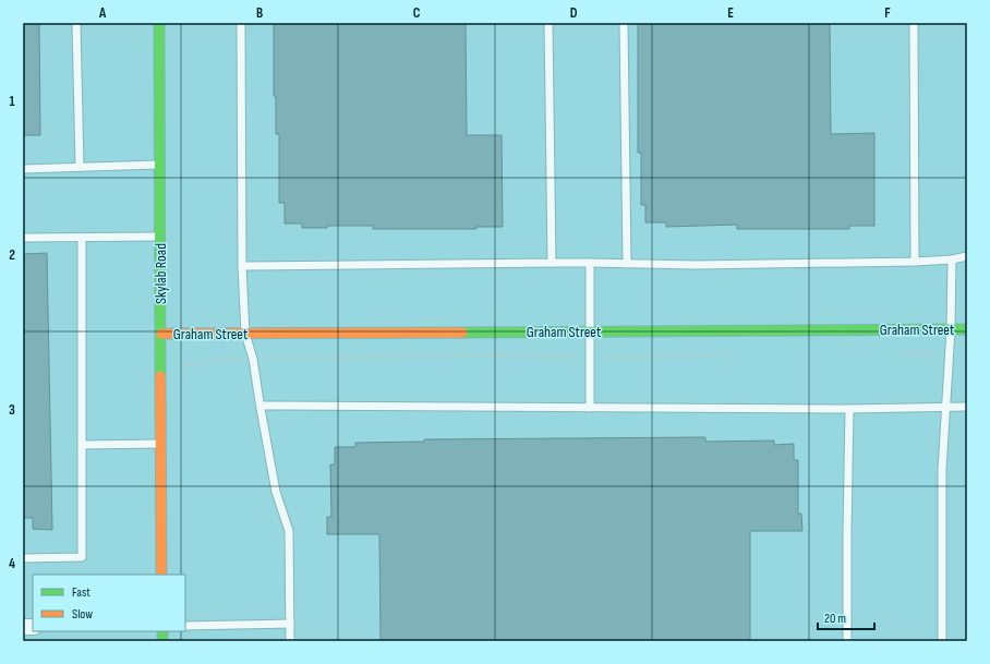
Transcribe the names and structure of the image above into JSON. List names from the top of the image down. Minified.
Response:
{"streets":{"street":["Skylab Road","Graham Street"]},"crossings":[["Skylab Road","Graham Street"]],"legend":["Fast","Slow"],"scale_bar":"20 m","grid":{"columns":["A","B","C","D","E","F"],"rows":["1","2","3","4"]}}
